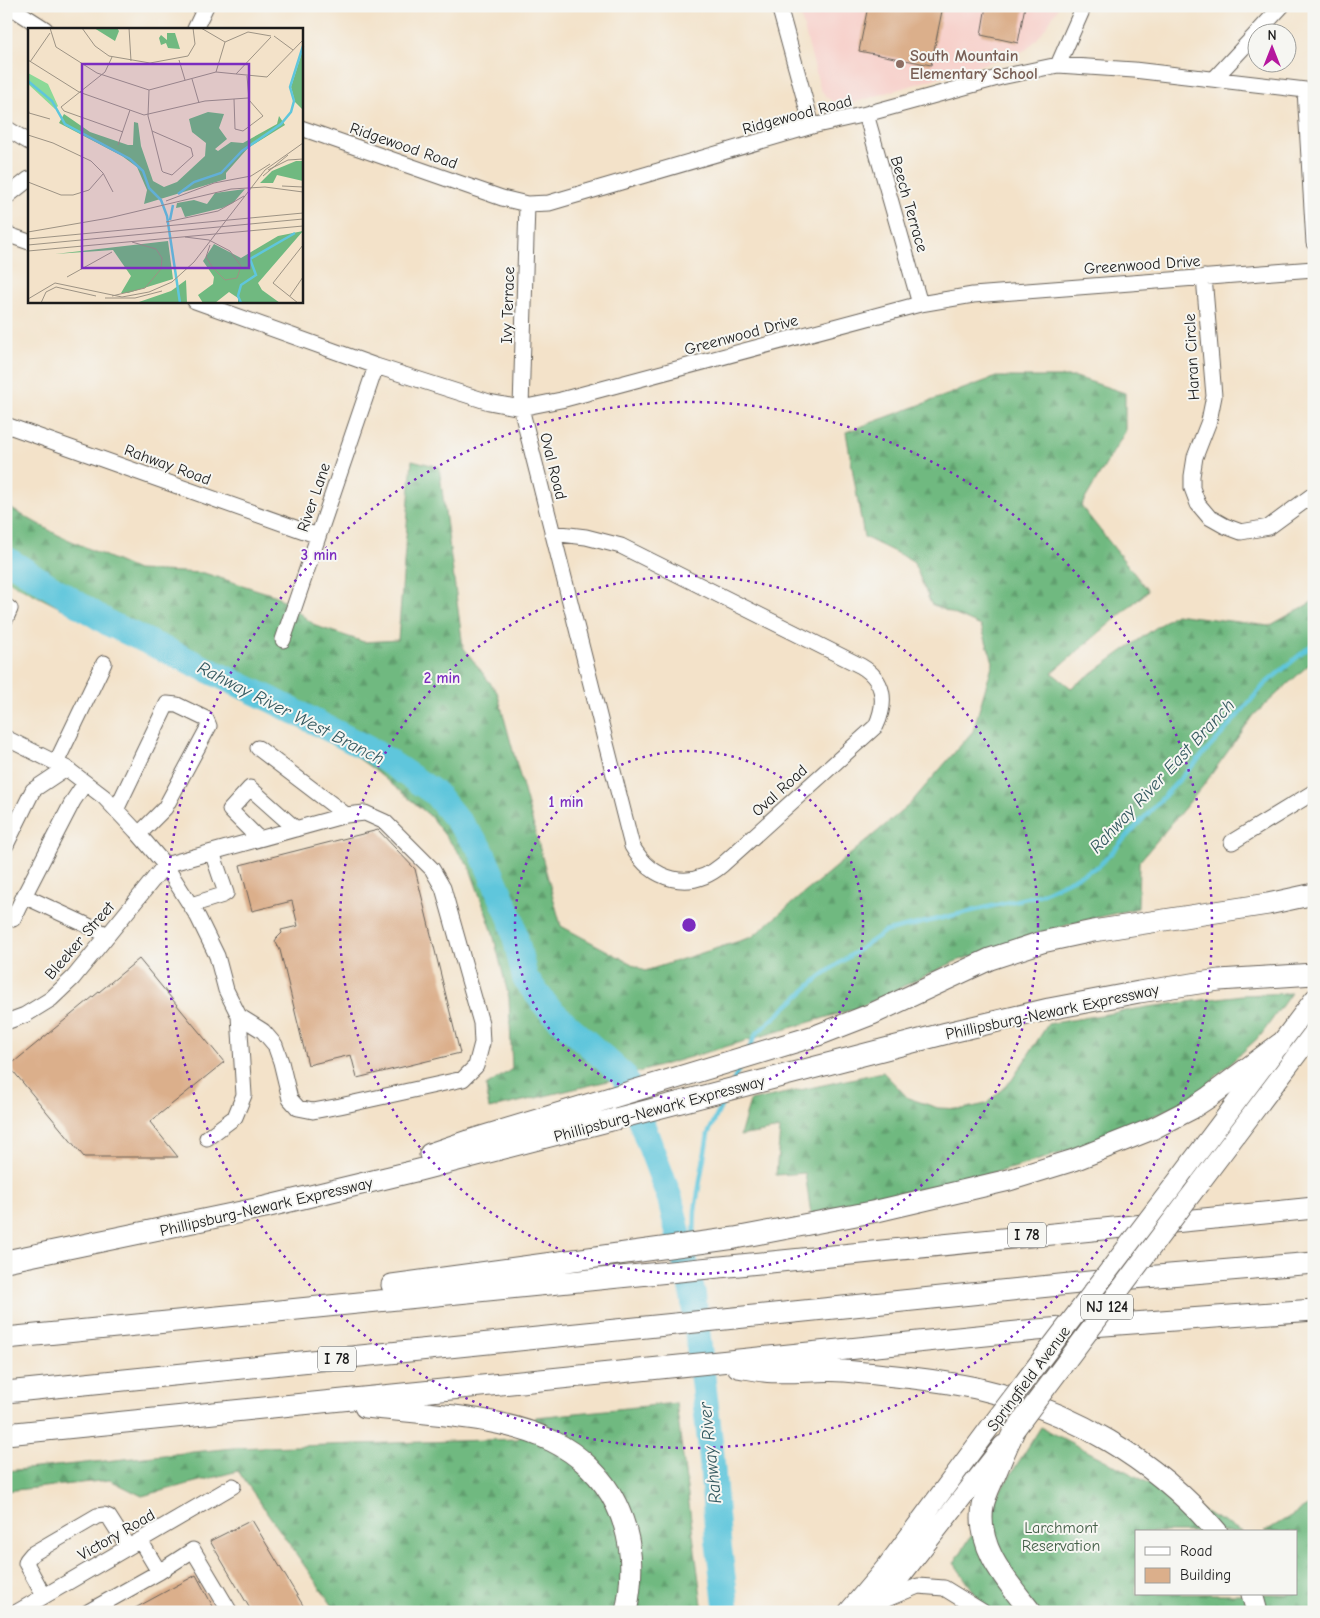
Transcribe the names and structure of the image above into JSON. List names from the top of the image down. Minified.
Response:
{"streets":{"highway":["Phillipsburg-Newark Expressway","I 78"],"main road":["NJ 124","Springfield Avenue"],"street":["Ridgewood Road","Beech Terrace","Greenwood Drive","Ivy Terrace","Haran Circle","Rahway Road","Oval Road","River Lane","Bleeker Street","Victory Road"]},"crossings":[["Ridgewood Road","Beech Terrace"],["Ridgewood Road","Ivy Terrace"],["Beech Terrace","Greenwood Drive"],["Greenwood Drive","Ivy Terrace"],["Greenwood Drive","Haran Circle"],["Greenwood Drive","Oval Road"],["Greenwood Drive","River Lane"],["Ivy Terrace","Oval Road"],["Rahway Road","River Lane"]],"water":["Rahway River West Branch","Rahway River East Branch","Rahway River"],"parks":["Larchmont Reservation"],"places":["South Mountain Elementary School"],"legend":["Road","Building"],"north":"top","rings":["3 min","2 min","1 min"]}
